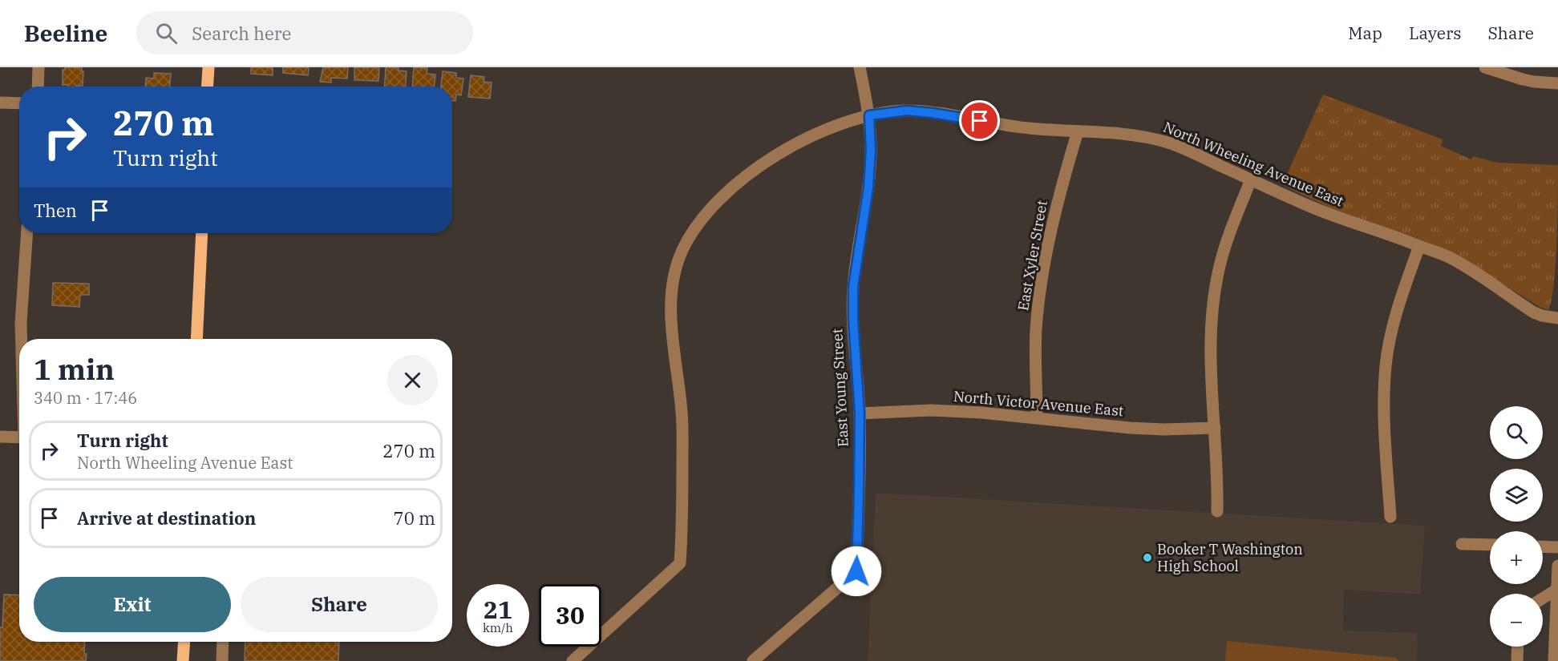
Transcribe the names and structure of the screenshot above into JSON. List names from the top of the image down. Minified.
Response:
{"streets":{"street":["North Wheeling Avenue East","East Xyler Street","East Young Street","North Victor Avenue East"]},"crossings":[["North Wheeling Avenue East","East Xyler Street"],["North Wheeling Avenue East","East Young Street"],["East Xyler Street","North Victor Avenue East"],["East Young Street","North Victor Avenue East"]],"places":["Booker T Washington High School"],"page":{"header":"Beeline","search":"Search here","nav":["Map","Layers","Share"],"turn":["270 m","Turn right"],"then":"Then","heading":["1 min","340 m · 17:46"],"map_buttons":["+","−"],"list":[{"name":"Turn right","note":"North Wheeling Avenue East","value":"270 m"},{"name":"Arrive at destination","value":"70 m"}],"buttons":["Exit","Share"],"speed":"21 km/h","limit":"30"}}
